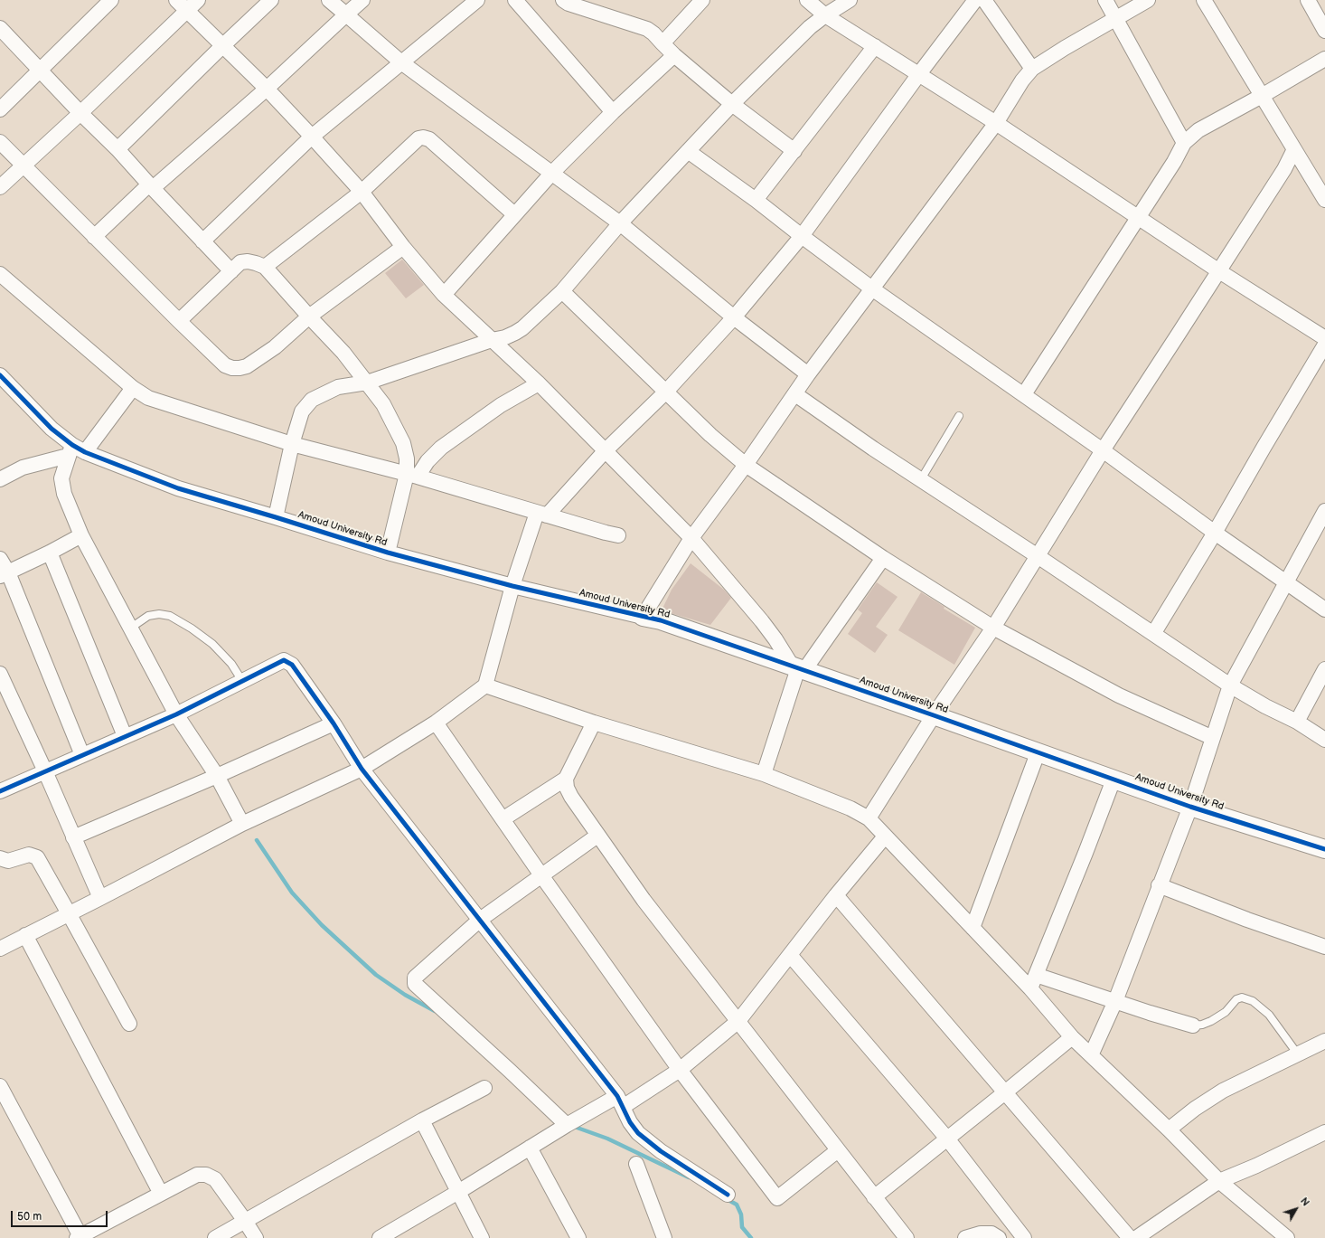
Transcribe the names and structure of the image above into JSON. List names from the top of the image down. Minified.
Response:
{"streets":{"street":["Amoud University Rd"]},"scale_bar":"50 m","north":"top right"}
